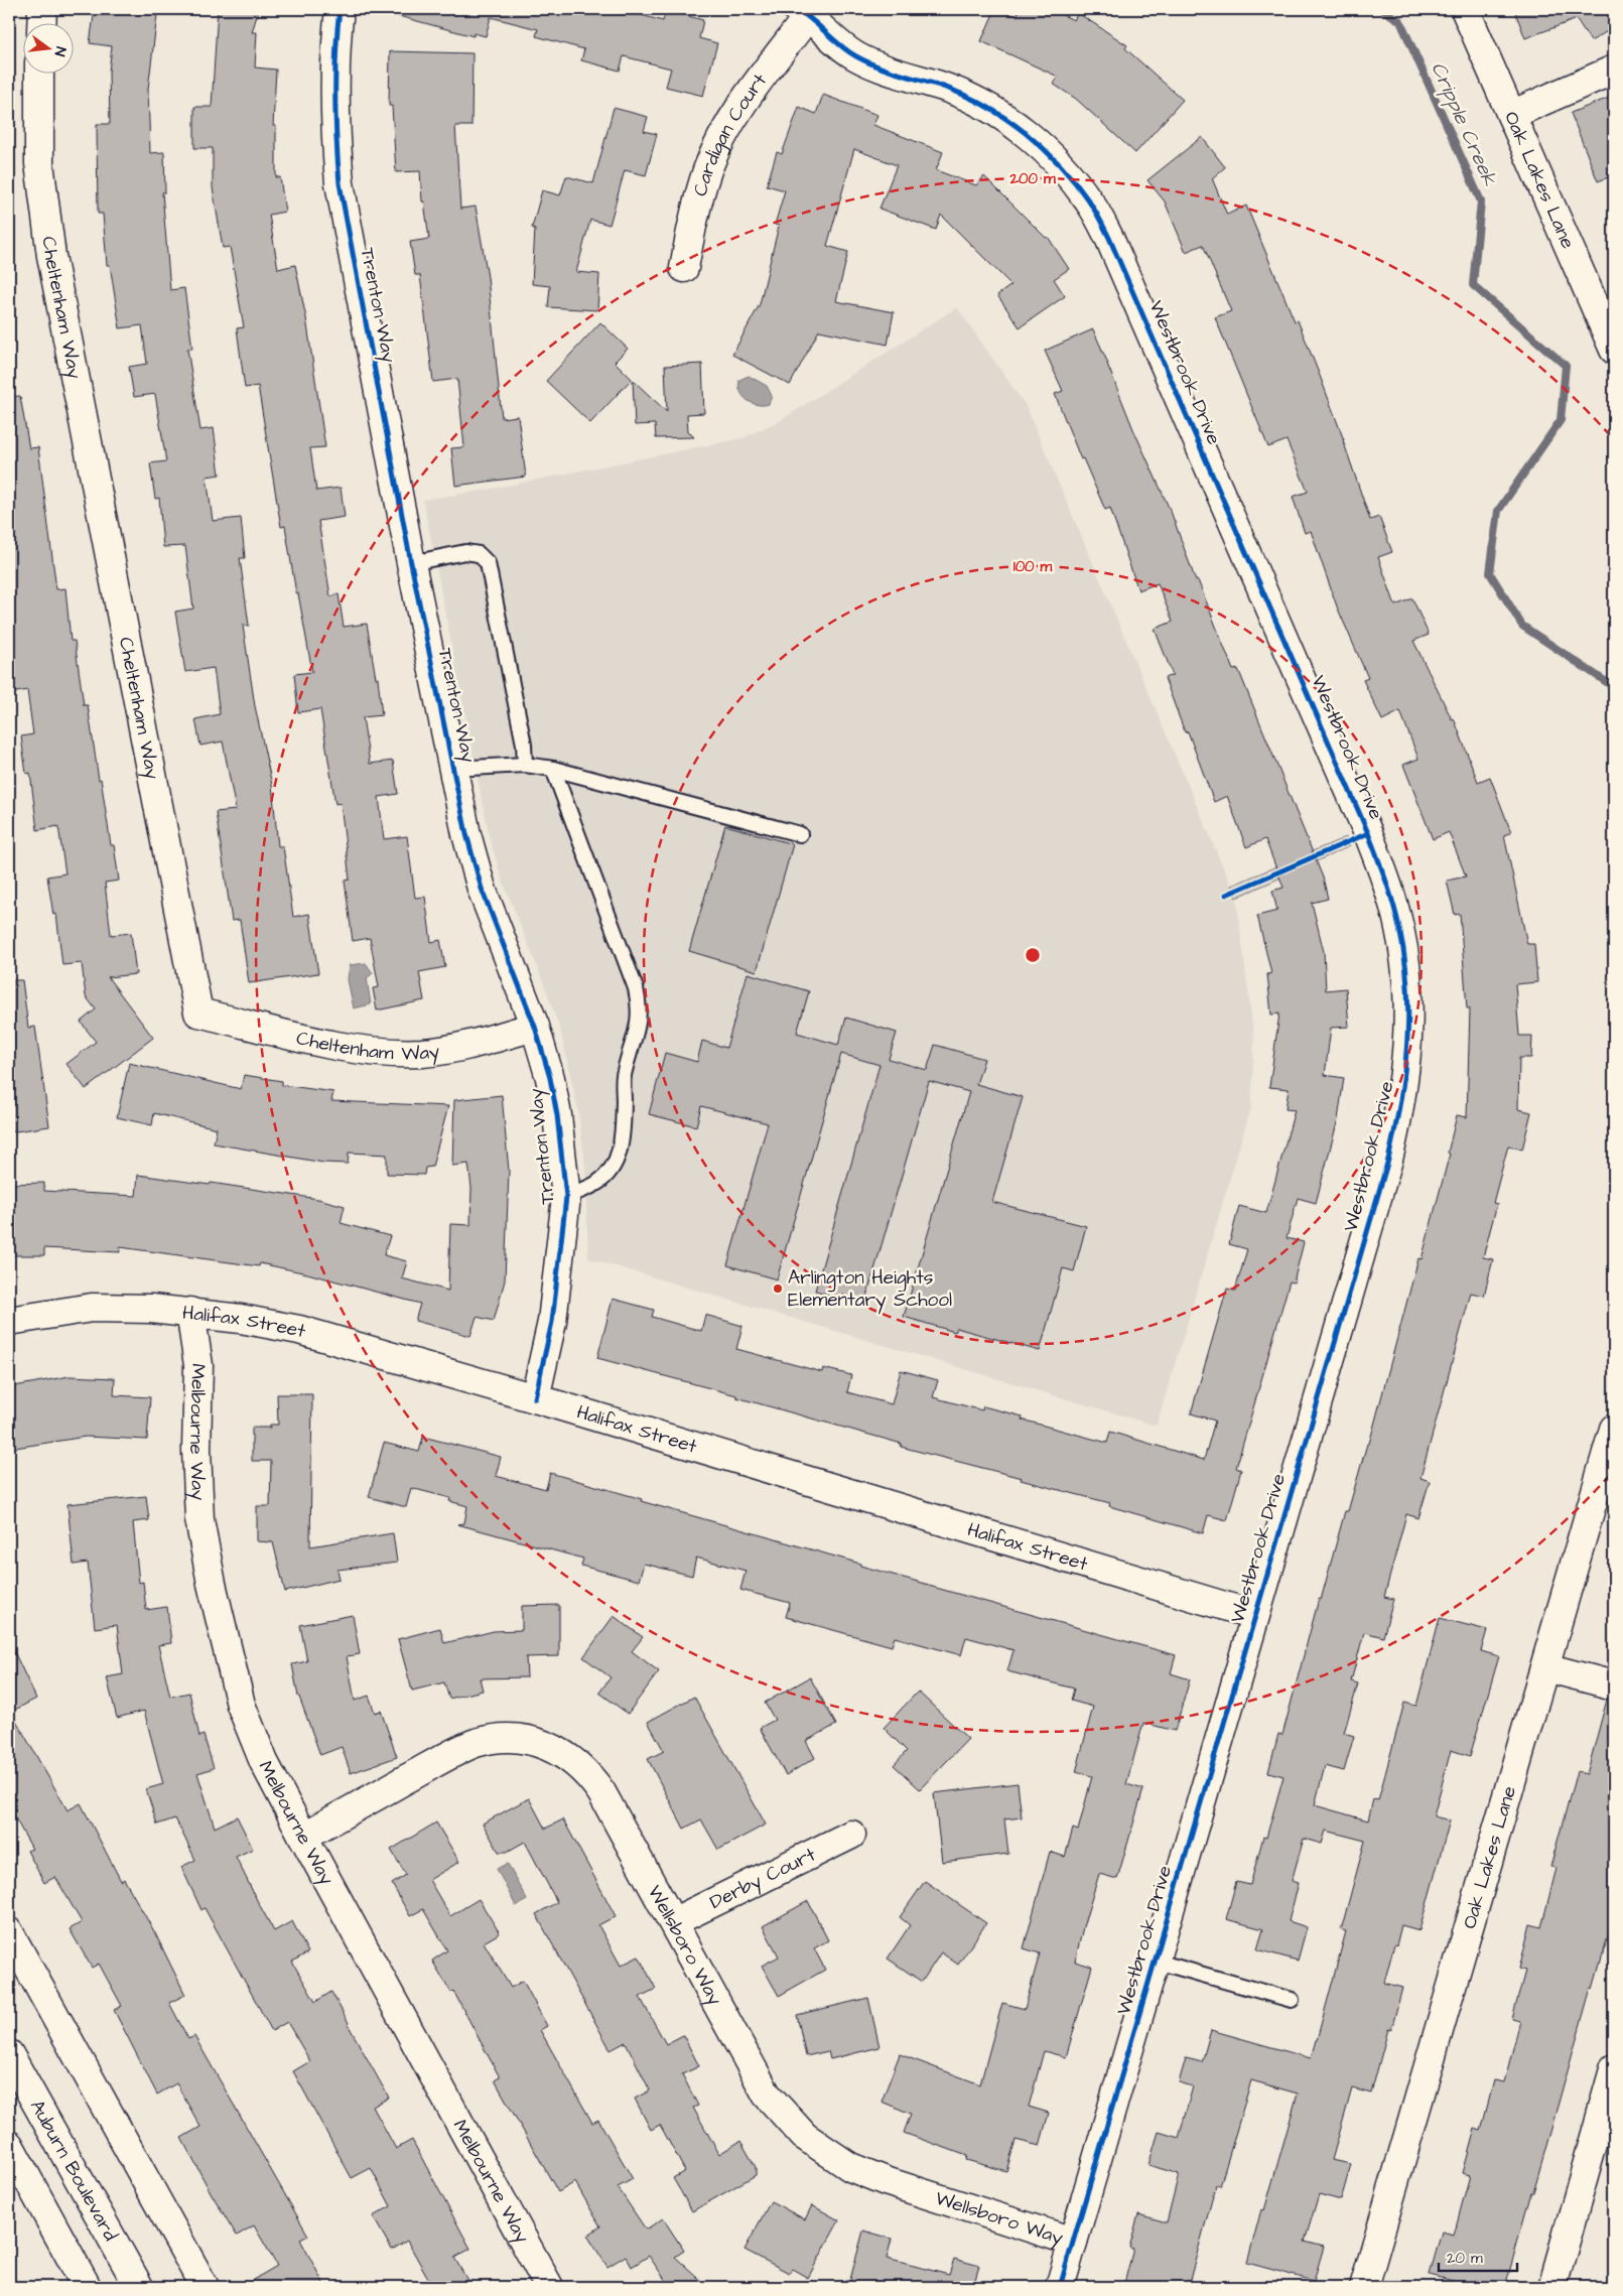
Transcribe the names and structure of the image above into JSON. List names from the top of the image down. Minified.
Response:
{"streets":{"street":["Cardigan Court","Oak Lakes Lane","Trenton Way","Cheltenham Way","Westbrook Drive","Halifax Street","Melbourne Way","Derby Court","Wellsboro Way","Auburn Boulevard"]},"crossings":[["Cardigan Court","Westbrook Drive"],["Trenton Way","Cheltenham Way"],["Trenton Way","Halifax Street"],["Westbrook Drive","Halifax Street"],["Westbrook Drive","Wellsboro Way"],["Halifax Street","Melbourne Way"],["Melbourne Way","Wellsboro Way"],["Derby Court","Wellsboro Way"]],"water":["Cripple Creek"],"places":["Arlington Heights Elementary School"],"scale_bar":"20 m","north":"right","rings":["200 m","100 m"]}
